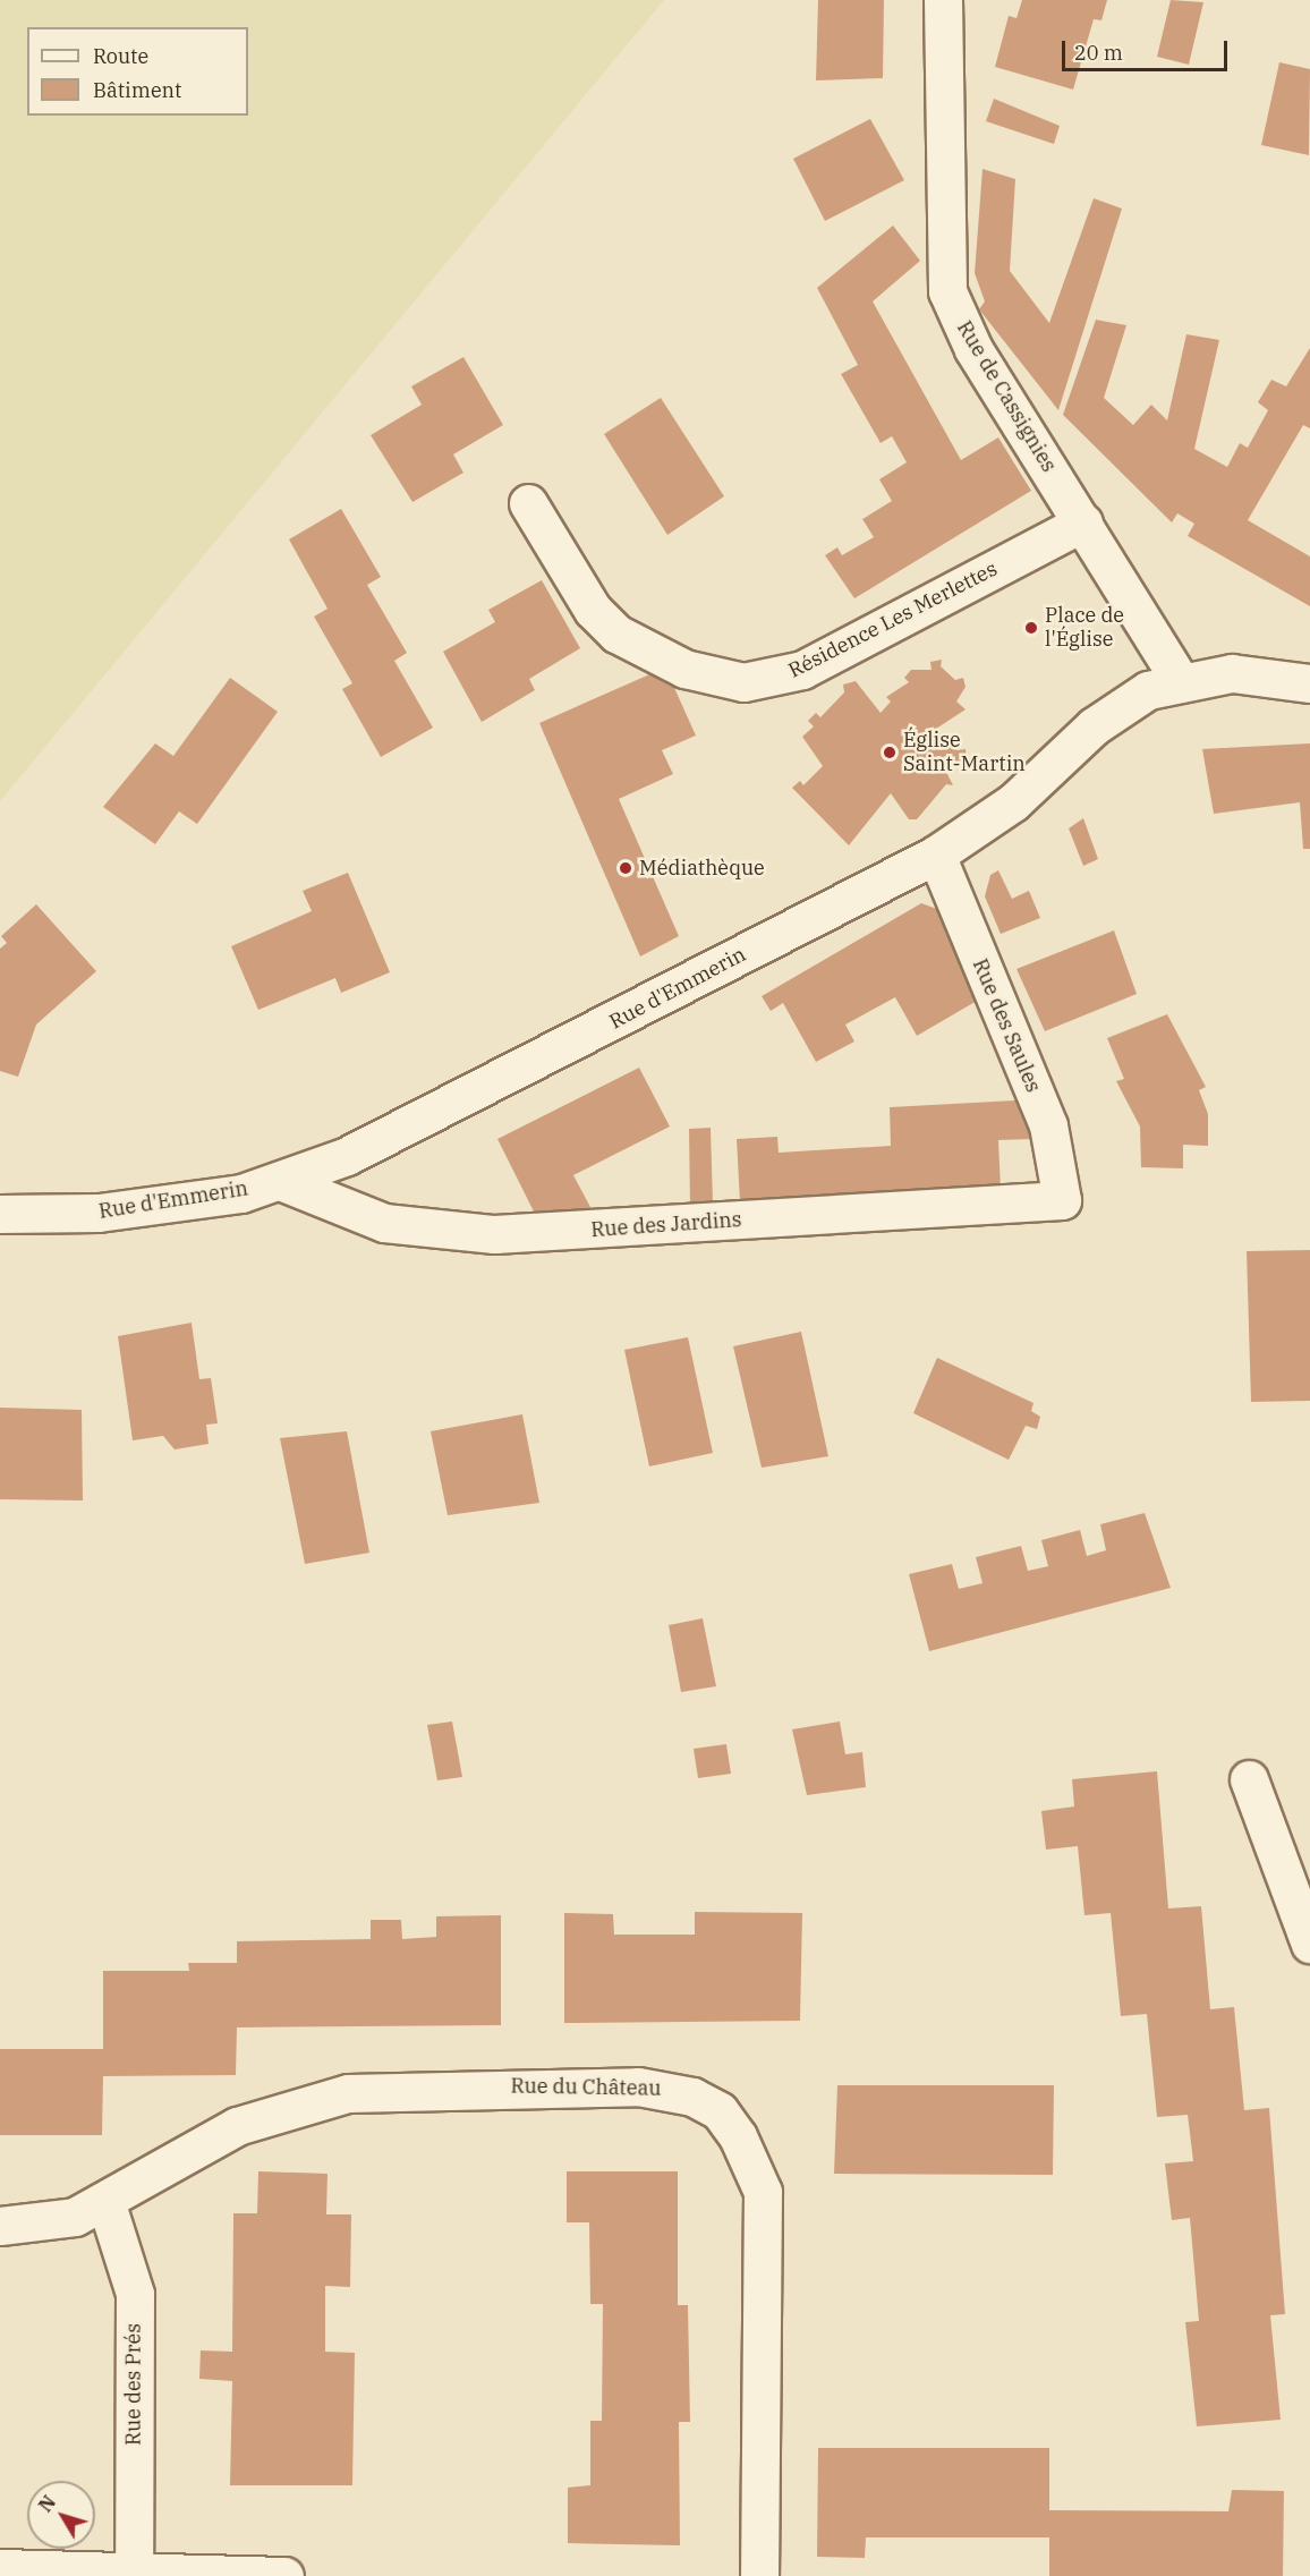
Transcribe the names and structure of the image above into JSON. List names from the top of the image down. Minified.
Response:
{"streets":{"street":["Rue de Cassignies","Résidence Les Merlettes","Rue d'Emmerin","Rue des Saules","Rue des Jardins","Rue du Château","Rue des Prés"]},"crossings":[["Rue de Cassignies","Résidence Les Merlettes"],["Rue de Cassignies","Rue d'Emmerin"],["Rue d'Emmerin","Rue des Saules"],["Rue d'Emmerin","Rue des Jardins"],["Rue des Saules","Rue des Jardins"],["Rue du Château","Rue des Prés"]],"places":["Place de l'Église","Église Saint-Martin","Médiathèque"],"legend":["Route","Bâtiment"],"scale_bar":"20 m","north":"top left"}
